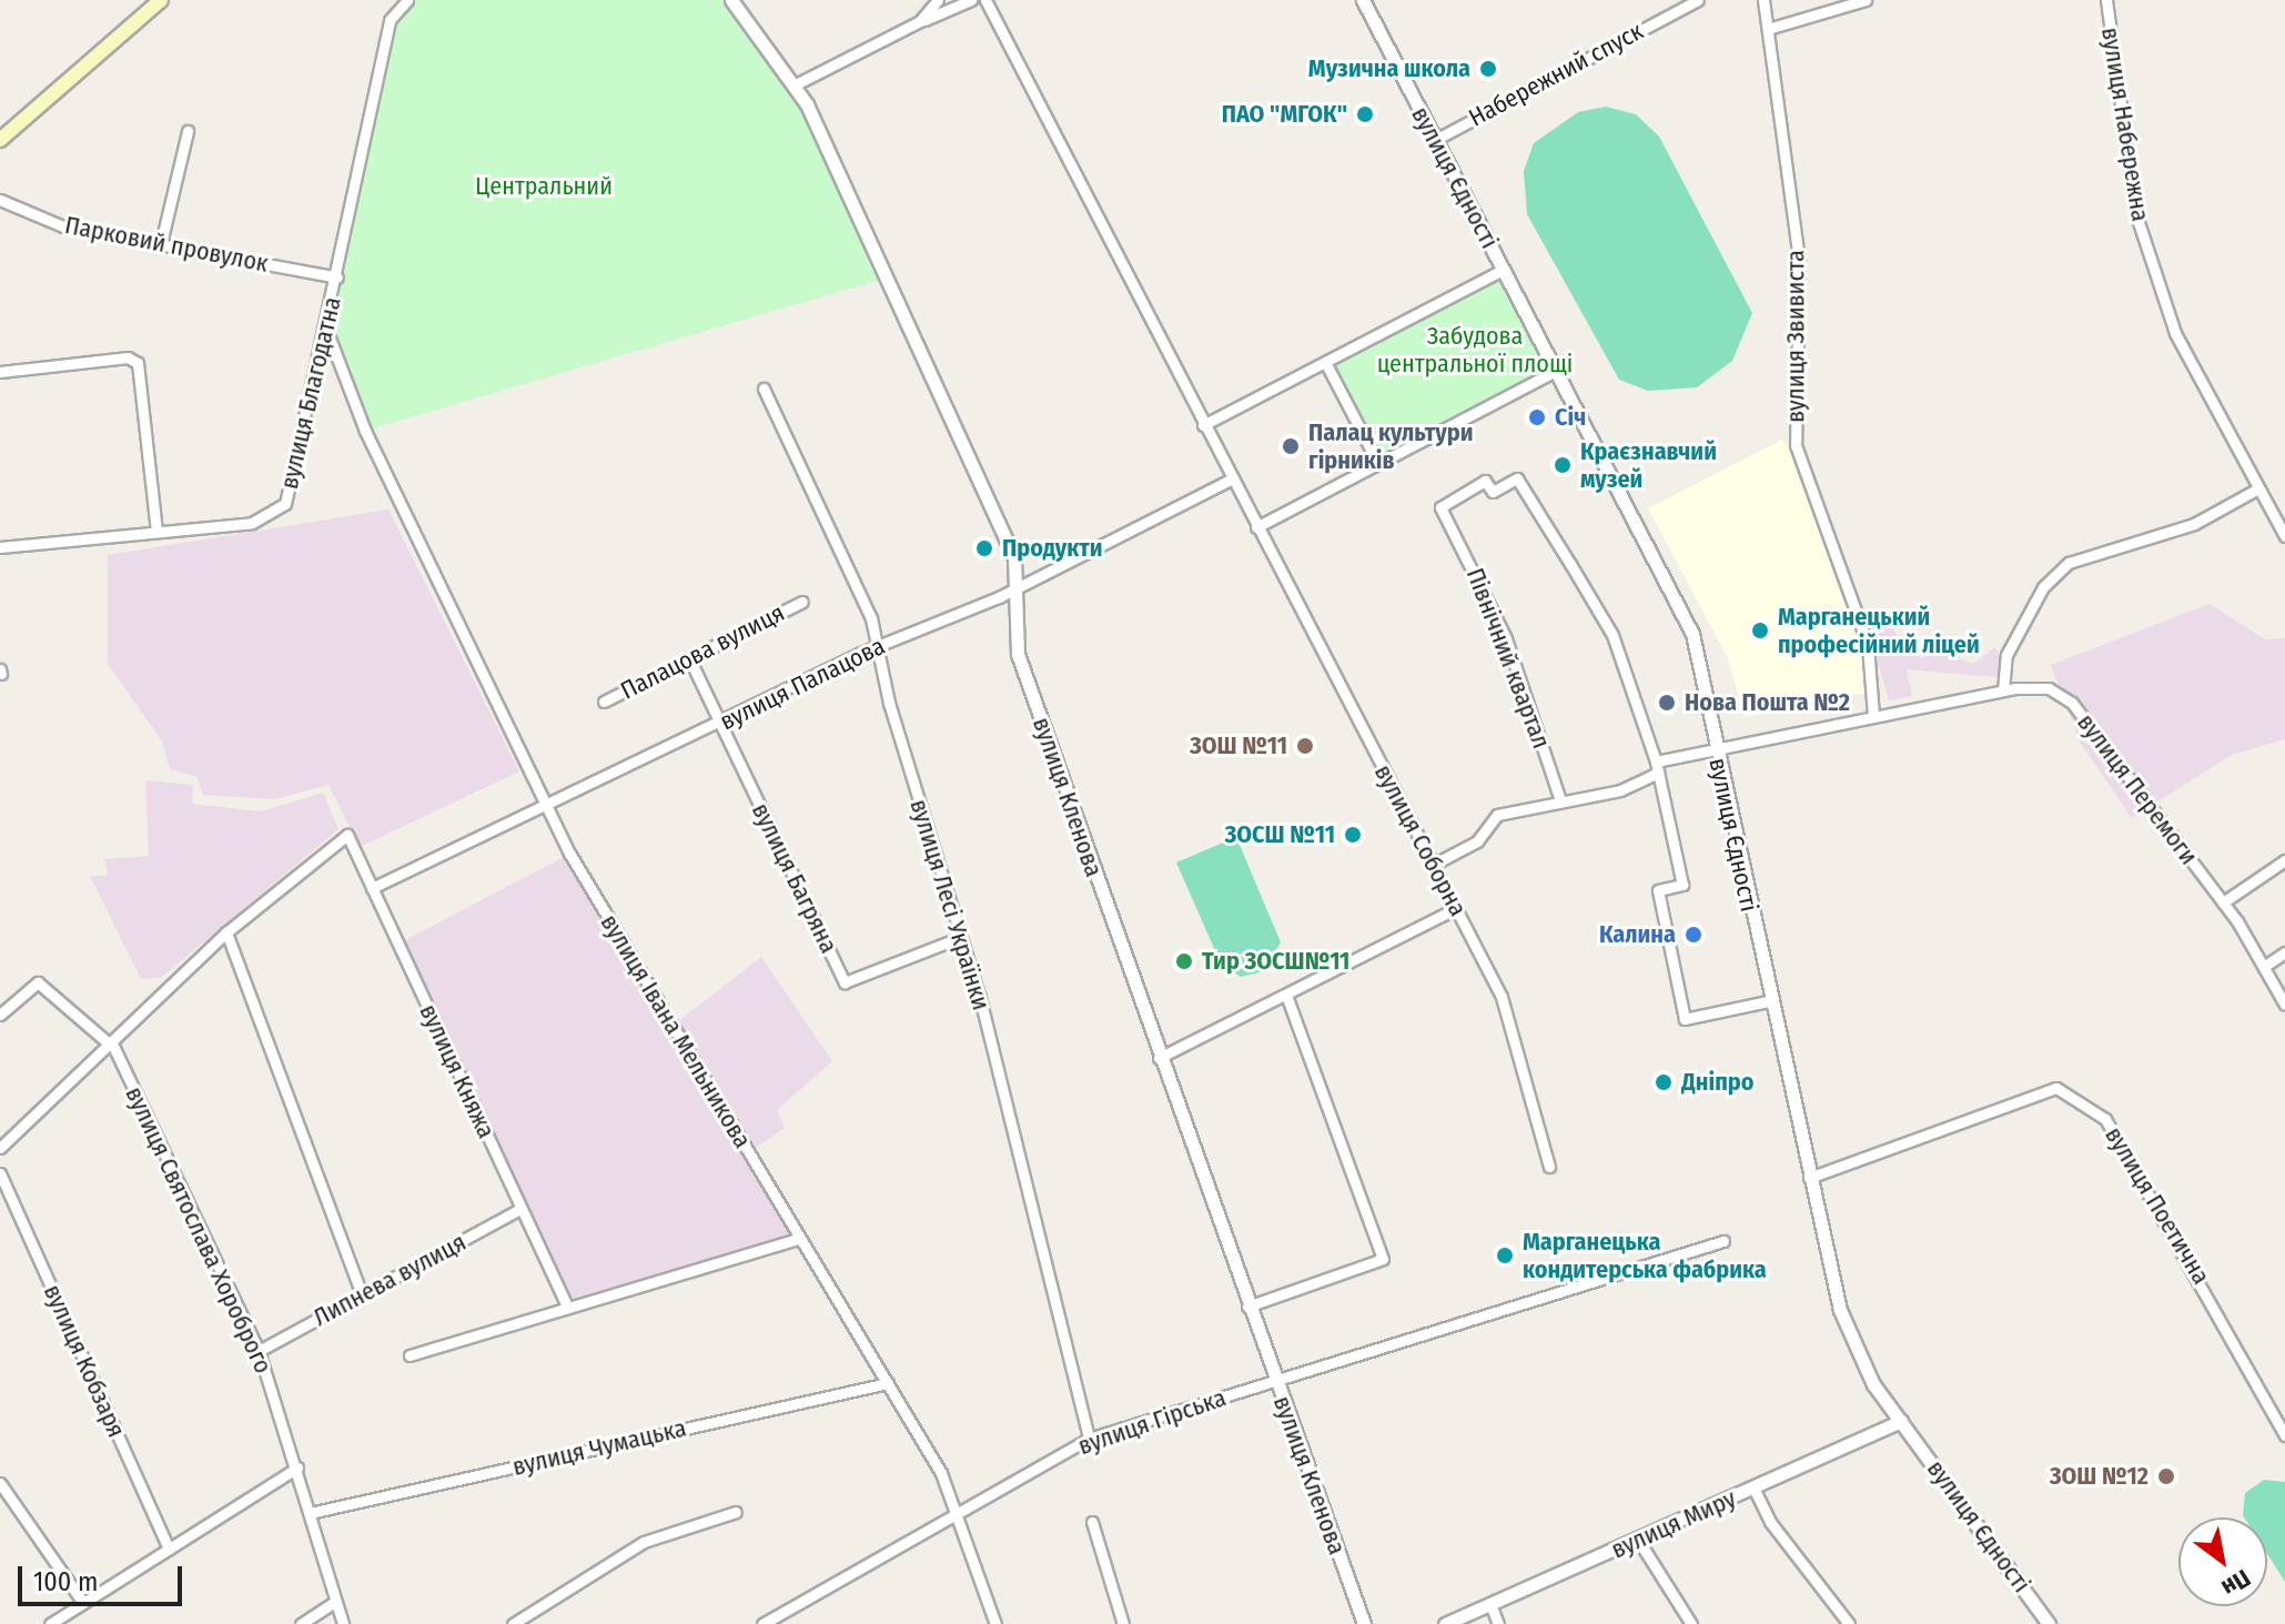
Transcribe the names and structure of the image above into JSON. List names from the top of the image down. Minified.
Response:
{"streets":{"street":["Набережний спуск","вулиця Набережна","вулиця Єдності","Парковий провулок","вулиця Звивиста","вулиця Благодатна","Палацова вулиця","Північний квартал","вулиця Палацова","вулиця Перемоги","вулиця Кленова","вулиця Соборна","вулиця Багряна","вулиця Лесі Українки","вулиця Івана Мельникова","вулиця Княжа","вулиця Поетична","вулиця Святослава Хороброго","Липнева вулиця","вулиця Кобзаря","вулиця Гірська","вулиця Чумацька","вулиця Миру"]},"crossings":[["Набережний спуск","вулиця Єдності"],["вулиця Єдності","Північний квартал"],["вулиця Єдності","вулиця Перемоги"],["вулиця Єдності","вулиця Поетична"],["вулиця Єдності","вулиця Миру"],["Парковий провулок","вулиця Благодатна"],["вулиця Звивиста","вулиця Перемоги"],["вулиця Благодатна","вулиця Івана Мельникова"],["Палацова вулиця","вулиця Багряна"],["вулиця Палацова","вулиця Кленова"],["вулиця Палацова","вулиця Соборна"],["вулиця Палацова","вулиця Багряна"],["вулиця Палацова","вулиця Лесі Українки"],["вулиця Палацова","вулиця Івана Мельникова"],["вулиця Палацова","вулиця Княжа"],["вулиця Кленова","вулиця Гірська"],["вулиця Багряна","вулиця Лесі Українки"],["вулиця Лесі Українки","вулиця Гірська"],["вулиця Івана Мельникова","вулиця Гірська"],["вулиця Івана Мельникова","вулиця Чумацька"],["вулиця Княжа","Липнева вулиця"],["вулиця Святослава Хороброго","Липнева вулиця"],["вулиця Святослава Хороброго","вулиця Чумацька"]],"parks":["Центральний","Забудова центральної площі"],"places":["Музична школа","ПАО \"МГОК\"","Січ","Палац культури гірників","Краєзнавчий музей","Продукти","Марганецький професійний ліцей","Нова Пошта №2","ЗОШ №11","ЗОСШ №11","Калина","Тир ЗОСШ№11","Дніпро","Марганецька кондитерська фабрика","ЗОШ №12"],"scale_bar":"100 m","north":"bottom right"}
